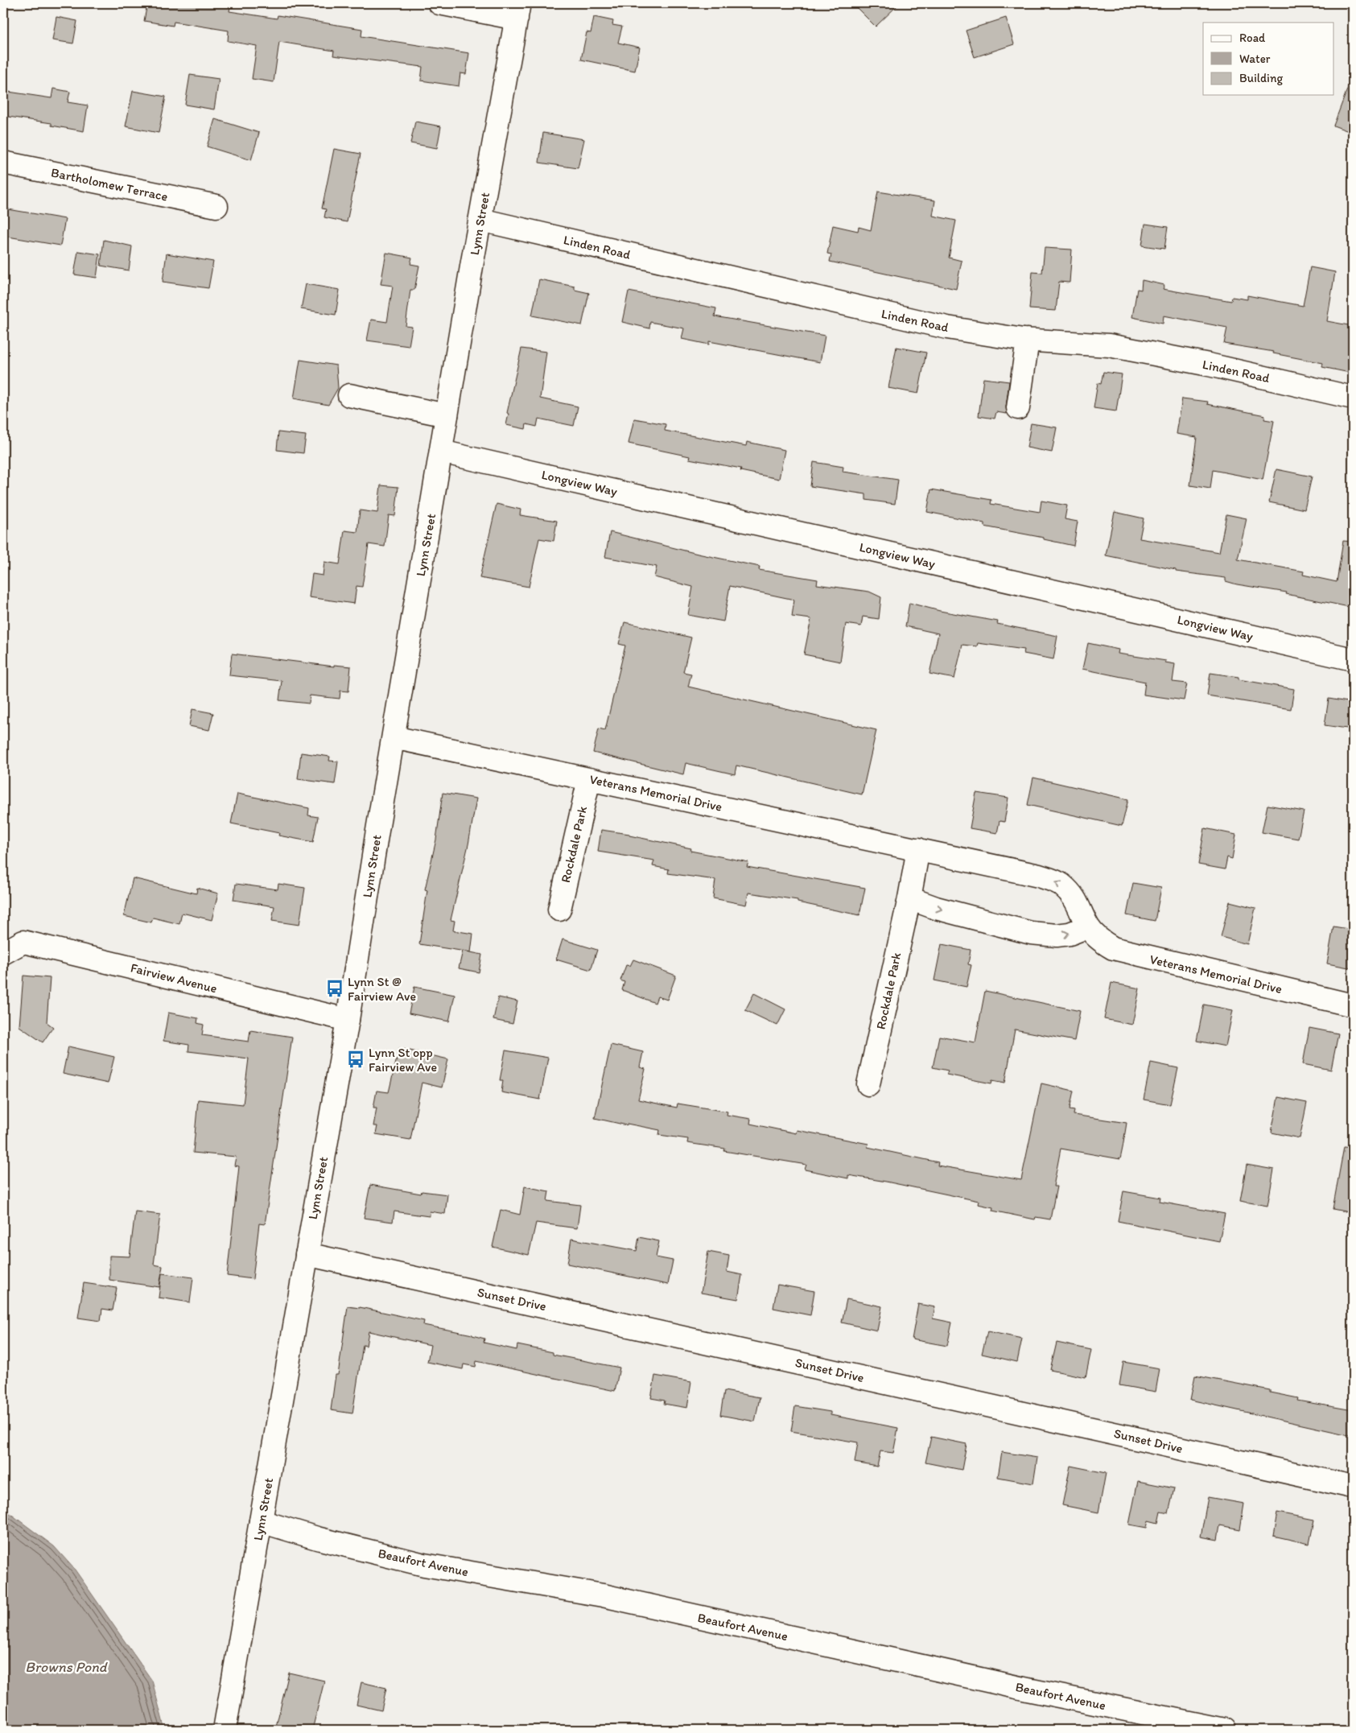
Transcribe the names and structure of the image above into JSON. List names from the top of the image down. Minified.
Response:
{"streets":{"street":["Bartholomew Terrace","Lynn Street","Linden Road","Longview Way","Veterans Memorial Drive","Rockdale Park","Fairview Avenue","Sunset Drive","Beaufort Avenue"]},"crossings":[["Lynn Street","Linden Road"],["Lynn Street","Longview Way"],["Lynn Street","Veterans Memorial Drive"],["Lynn Street","Fairview Avenue"],["Lynn Street","Sunset Drive"],["Lynn Street","Beaufort Avenue"],["Veterans Memorial Drive","Rockdale Park"]],"water":["Browns Pond"],"places":{"bus stop":["Lynn St @ Fairview Ave","Lynn St opp Fairview Ave"]},"legend":["Road","Water","Building"]}
